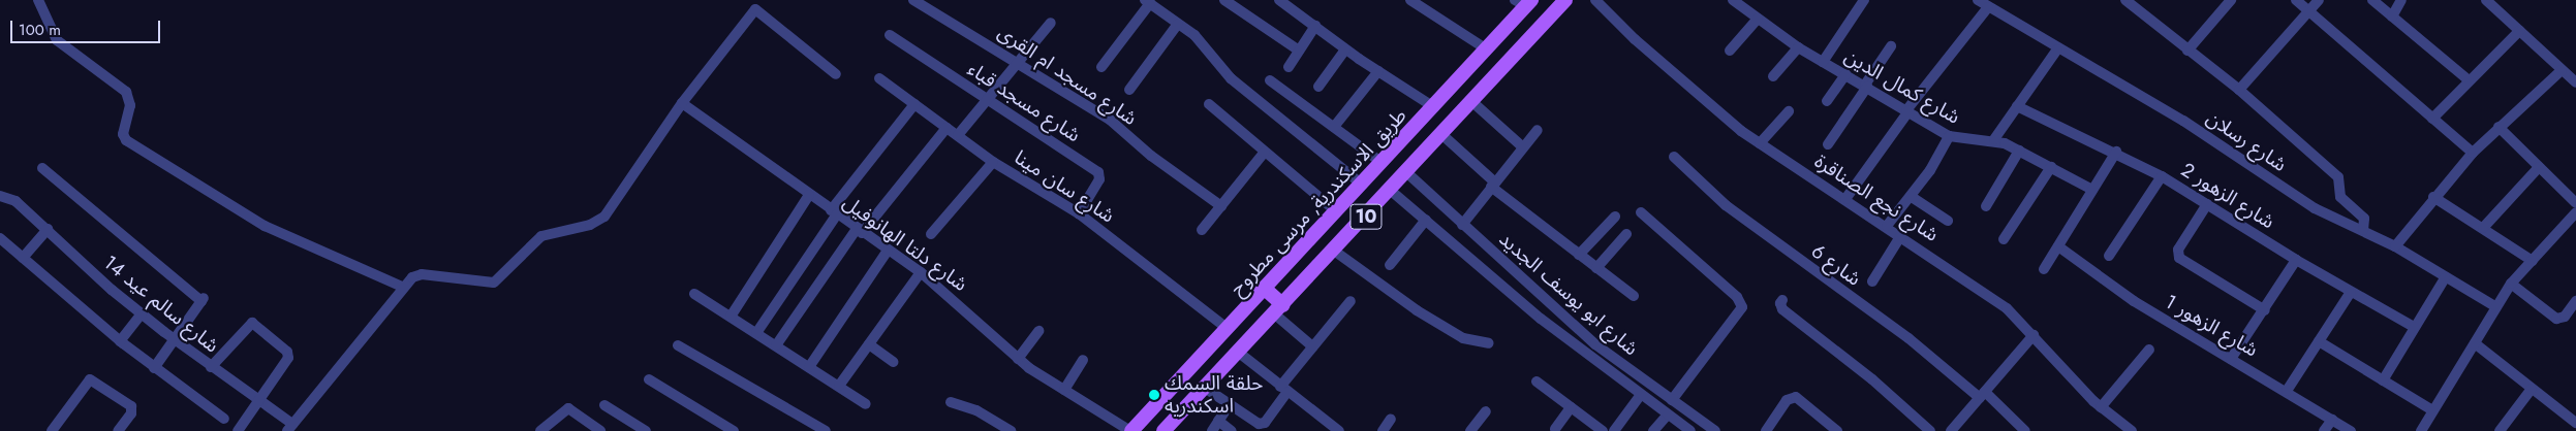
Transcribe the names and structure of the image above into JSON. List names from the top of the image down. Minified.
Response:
{"streets":{"main road":["طريق الاسكندرية, مرسى مطروح","10"],"street":["شارع مسجد ام القرى","شارع كمال الدين","شارع مسجد قباء","شارع رسلان","شارع سان مينا","شارع الزهور 2","شارع نجع الصناقرة","شارع دلتا الهانوفيل","شارع 6","شارع ابو يوسف الجديد","شارع سالم عيد 14","شارع الزهور 1"]},"crossings":[["شارع مسجد قباء","شارع سان مينا"],["شارع سان مينا","طريق الاسكندرية, مرسى مطروح"],["طريق الاسكندرية, مرسى مطروح","شارع دلتا الهانوفيل"],["10","شارع ابو يوسف الجديد"]],"places":["حلقة السمك اسكندريه"],"scale_bar":"100 m"}
